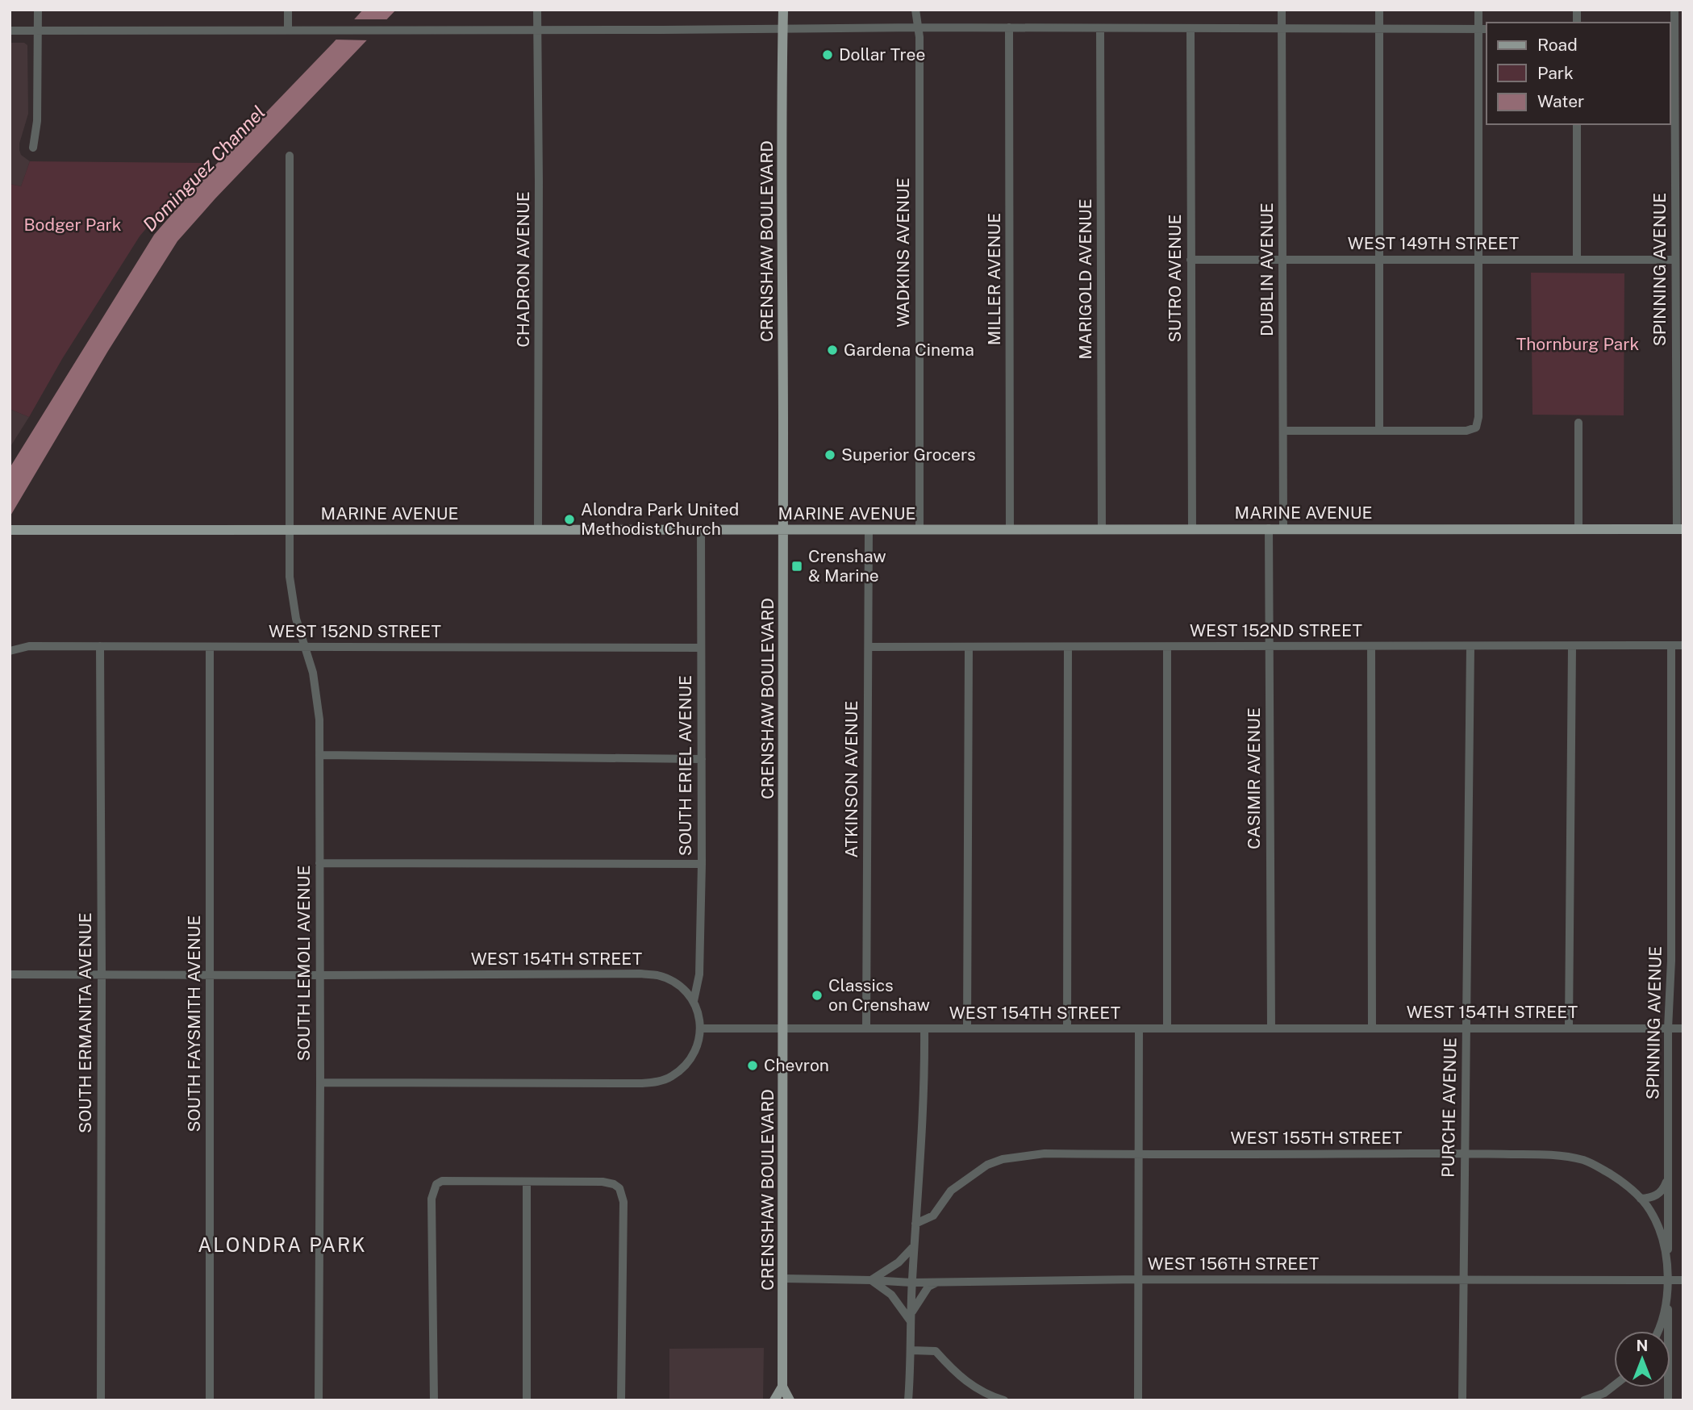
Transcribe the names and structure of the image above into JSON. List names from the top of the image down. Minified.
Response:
{"streets":{"main road":["CRENSHAW BOULEVARD","MARINE AVENUE"],"street":["WEST 149TH STREET","WADKINS AVENUE","CHADRON AVENUE","DUBLIN AVENUE","SPINNING AVENUE","SUTRO AVENUE","MILLER AVENUE","MARIGOLD AVENUE","WEST 152ND STREET","SOUTH ERIEL AVENUE","CASIMIR AVENUE","ATKINSON AVENUE","WEST 154TH STREET","SOUTH LEMOLI AVENUE","SOUTH ERMANITA AVENUE","SOUTH FAYSMITH AVENUE","PURCHE AVENUE","WEST 155TH STREET","WEST 156TH STREET"]},"crossings":[["CRENSHAW BOULEVARD","MARINE AVENUE"],["CRENSHAW BOULEVARD","WEST 154TH STREET"],["CRENSHAW BOULEVARD","WEST 156TH STREET"],["WEST 149TH STREET","DUBLIN AVENUE"],["WEST 149TH STREET","SPINNING AVENUE"],["WEST 149TH STREET","SUTRO AVENUE"],["WADKINS AVENUE","MARINE AVENUE"],["CHADRON AVENUE","MARINE AVENUE"],["DUBLIN AVENUE","MARINE AVENUE"],["SPINNING AVENUE","MARINE AVENUE"],["SPINNING AVENUE","WEST 152ND STREET"],["SPINNING AVENUE","WEST 154TH STREET"],["SPINNING AVENUE","WEST 155TH STREET"],["SPINNING AVENUE","WEST 156TH STREET"],["SUTRO AVENUE","MARINE AVENUE"],["MILLER AVENUE","MARINE AVENUE"],["MARIGOLD AVENUE","MARINE AVENUE"],["MARINE AVENUE","SOUTH ERIEL AVENUE"],["MARINE AVENUE","CASIMIR AVENUE"],["MARINE AVENUE","ATKINSON AVENUE"],["MARINE AVENUE","SOUTH LEMOLI AVENUE"],["WEST 152ND STREET","SOUTH ERIEL AVENUE"],["WEST 152ND STREET","CASIMIR AVENUE"],["WEST 152ND STREET","ATKINSON AVENUE"],["WEST 152ND STREET","SOUTH LEMOLI AVENUE"],["WEST 152ND STREET","SOUTH ERMANITA AVENUE"],["WEST 152ND STREET","SOUTH FAYSMITH AVENUE"],["WEST 152ND STREET","PURCHE AVENUE"],["SOUTH ERIEL AVENUE","WEST 154TH STREET"],["CASIMIR AVENUE","WEST 154TH STREET"],["ATKINSON AVENUE","WEST 154TH STREET"],["WEST 154TH STREET","SOUTH LEMOLI AVENUE"],["WEST 154TH STREET","SOUTH ERMANITA AVENUE"],["WEST 154TH STREET","SOUTH FAYSMITH AVENUE"],["WEST 154TH STREET","PURCHE AVENUE"],["PURCHE AVENUE","WEST 155TH STREET"],["PURCHE AVENUE","WEST 156TH STREET"],["WEST 155TH STREET","WEST 156TH STREET"]],"districts":["ALONDRA PARK"],"water":["Dominguez Channel"],"parks":["Bodger Park","Thornburg Park"],"places":{"other":["Dollar Tree","Gardena Cinema","Superior Grocers","Alondra Park United Methodist Church","Classics on Crenshaw","Chevron"],"transit":["Crenshaw & Marine"]},"legend":["Road","Park","Water"],"north":"top"}
